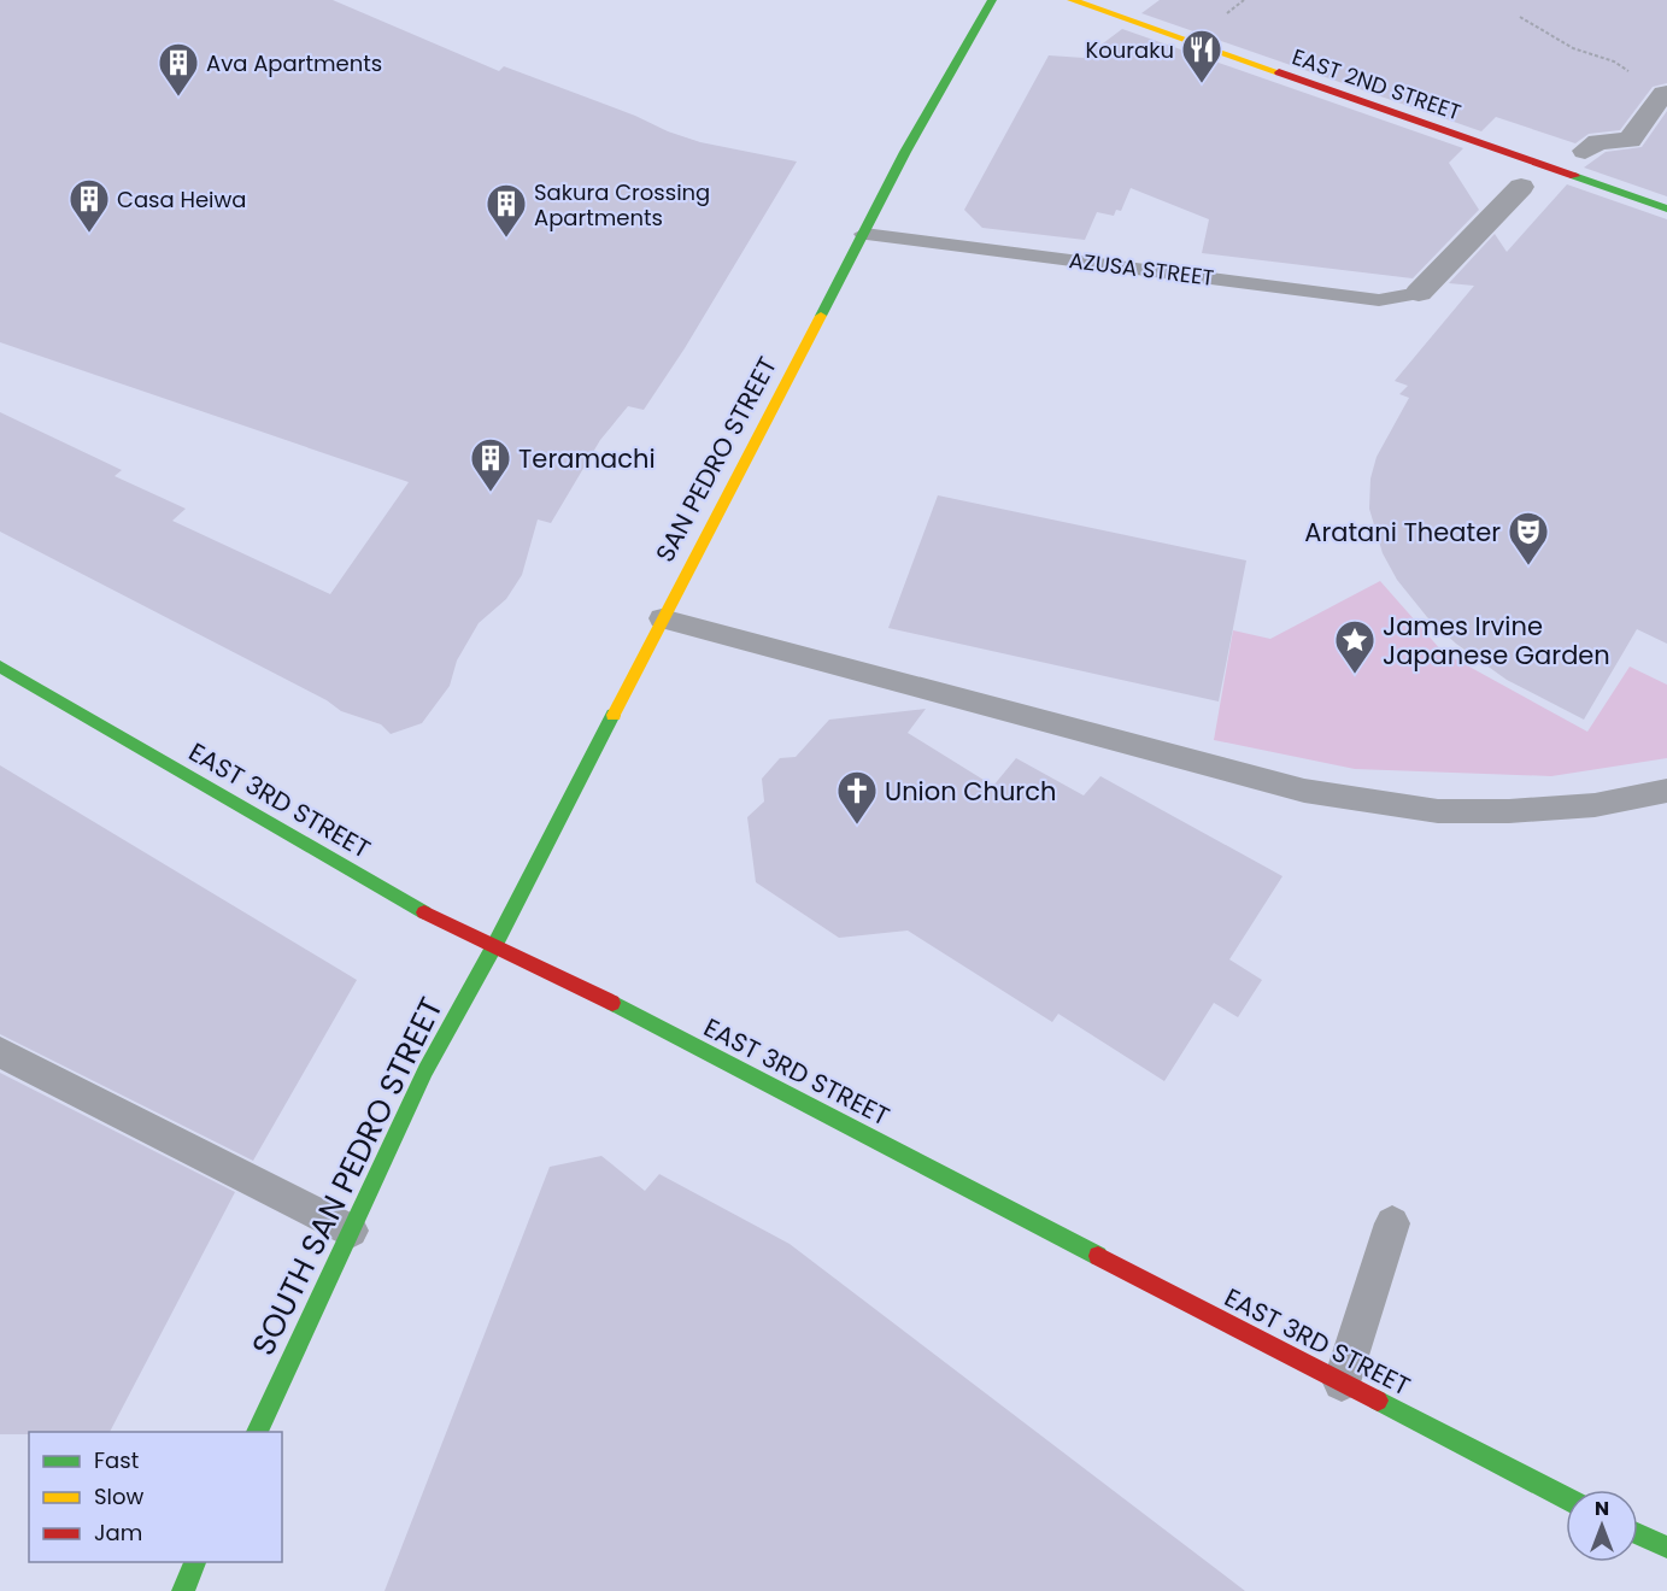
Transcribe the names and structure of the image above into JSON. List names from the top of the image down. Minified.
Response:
{"streets":{"main road":["EAST 2ND STREET","SAN PEDRO STREET","EAST 3RD STREET","SOUTH SAN PEDRO STREET"],"lane":["AZUSA STREET"]},"crossings":[["AZUSA STREET","SAN PEDRO STREET"],["SAN PEDRO STREET","EAST 3RD STREET"],["SAN PEDRO STREET","SOUTH SAN PEDRO STREET"],["EAST 3RD STREET","SOUTH SAN PEDRO STREET"]],"places":{"restaurant":["Kouraku"],"building":["Ava Apartments","Casa Heiwa","Sakura Crossing Apartments","Teramachi"],"theatre":["Aratani Theater"],"place":["James Irvine Japanese Garden"],"church":["Union Church"]},"legend":["Fast","Slow","Jam"],"north":"top"}
